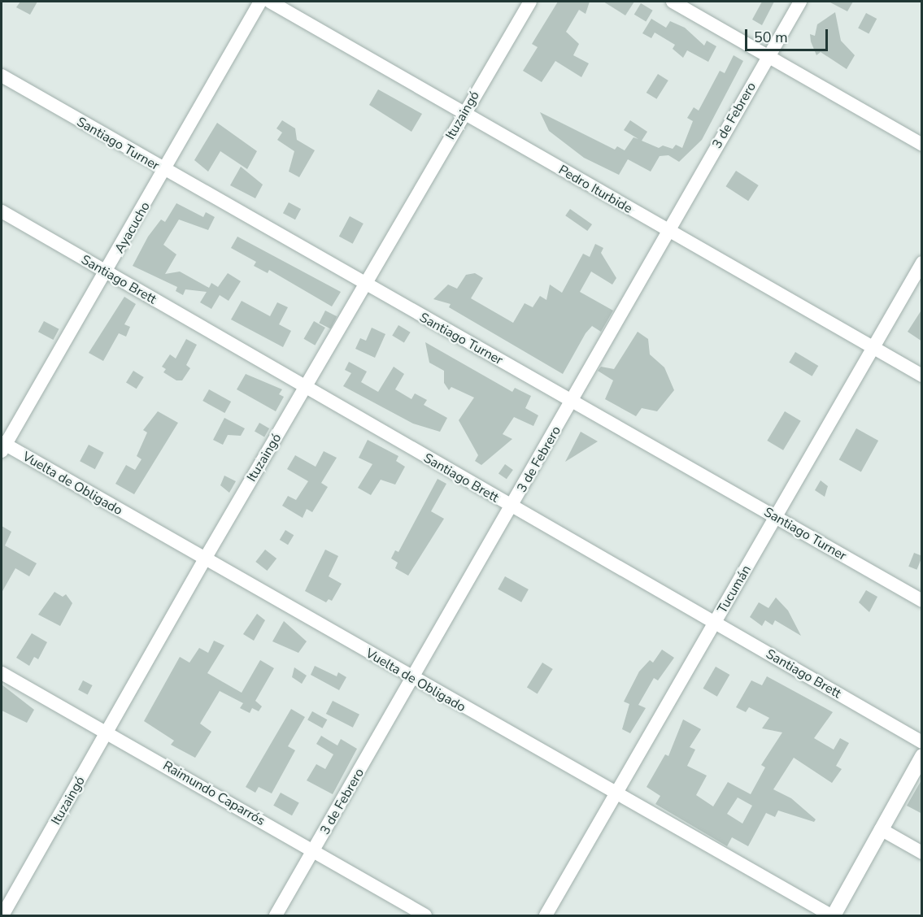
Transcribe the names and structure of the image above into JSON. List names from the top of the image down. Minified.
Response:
{"streets":{"street":["Ituzaingó","3 de Febrero","Santiago Turner","Pedro Iturbide","Ayacucho","Santiago Brett","Vuelta de Obligado","Tucumán","Raimundo Caparrós"]},"crossings":[["Ituzaingó","Santiago Turner"],["Ituzaingó","Pedro Iturbide"],["Ituzaingó","Santiago Brett"],["Ituzaingó","Vuelta de Obligado"],["Ituzaingó","Raimundo Caparrós"],["3 de Febrero","Santiago Turner"],["3 de Febrero","Pedro Iturbide"],["3 de Febrero","Santiago Brett"],["3 de Febrero","Vuelta de Obligado"],["3 de Febrero","Raimundo Caparrós"],["Santiago Turner","Ayacucho"],["Santiago Turner","Tucumán"],["Pedro Iturbide","Tucumán"],["Ayacucho","Santiago Brett"],["Ayacucho","Vuelta de Obligado"],["Santiago Brett","Tucumán"],["Vuelta de Obligado","Tucumán"]],"scale_bar":"50 m"}
